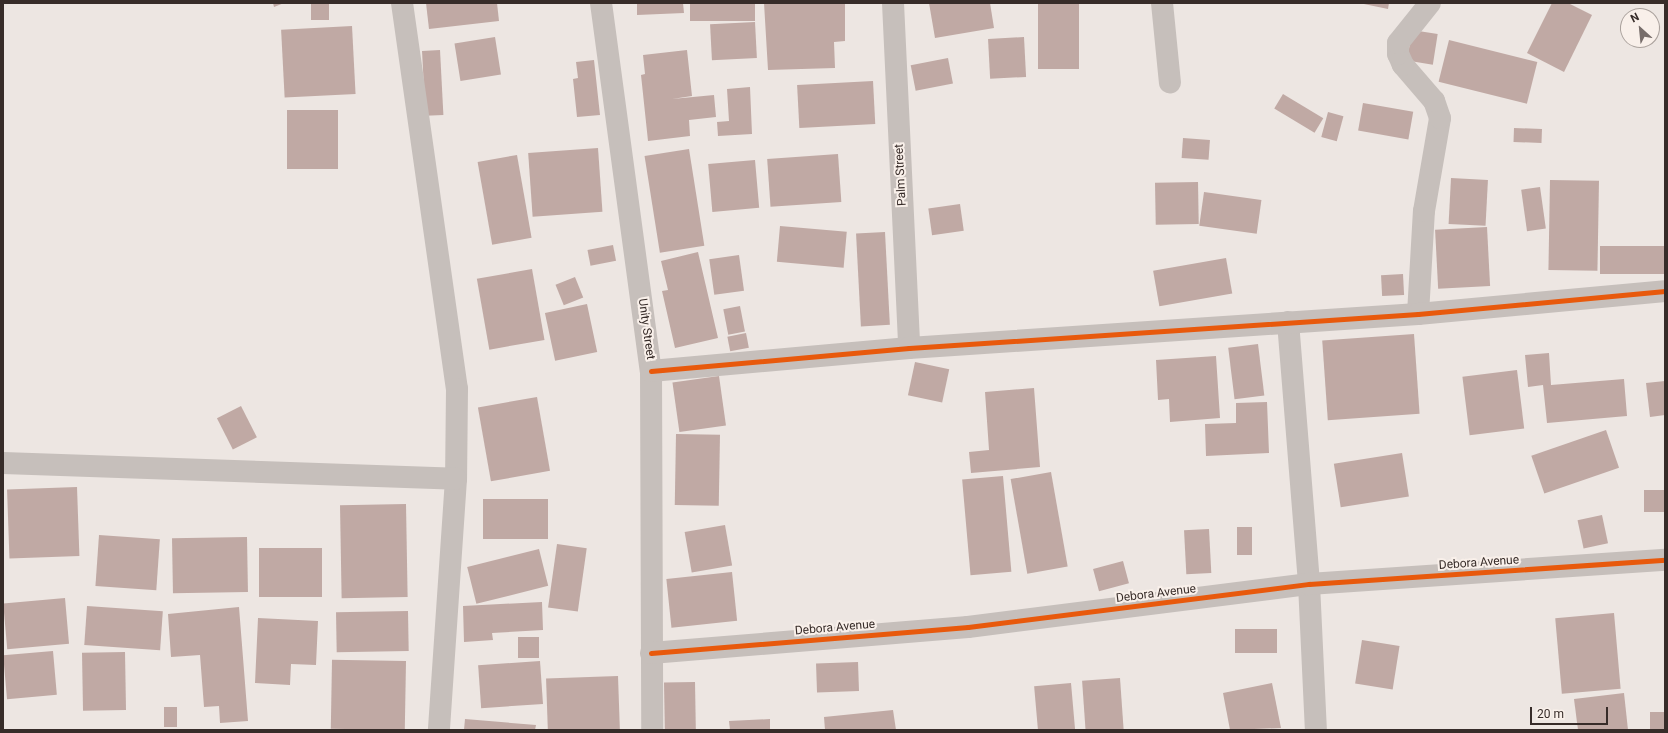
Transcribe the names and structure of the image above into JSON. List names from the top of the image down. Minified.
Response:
{"streets":{"street":["Palm Street","Unity Street","Debora Avenue"]},"crossings":[["Unity Street","Debora Avenue"]],"scale_bar":"20 m","north":"top left"}
